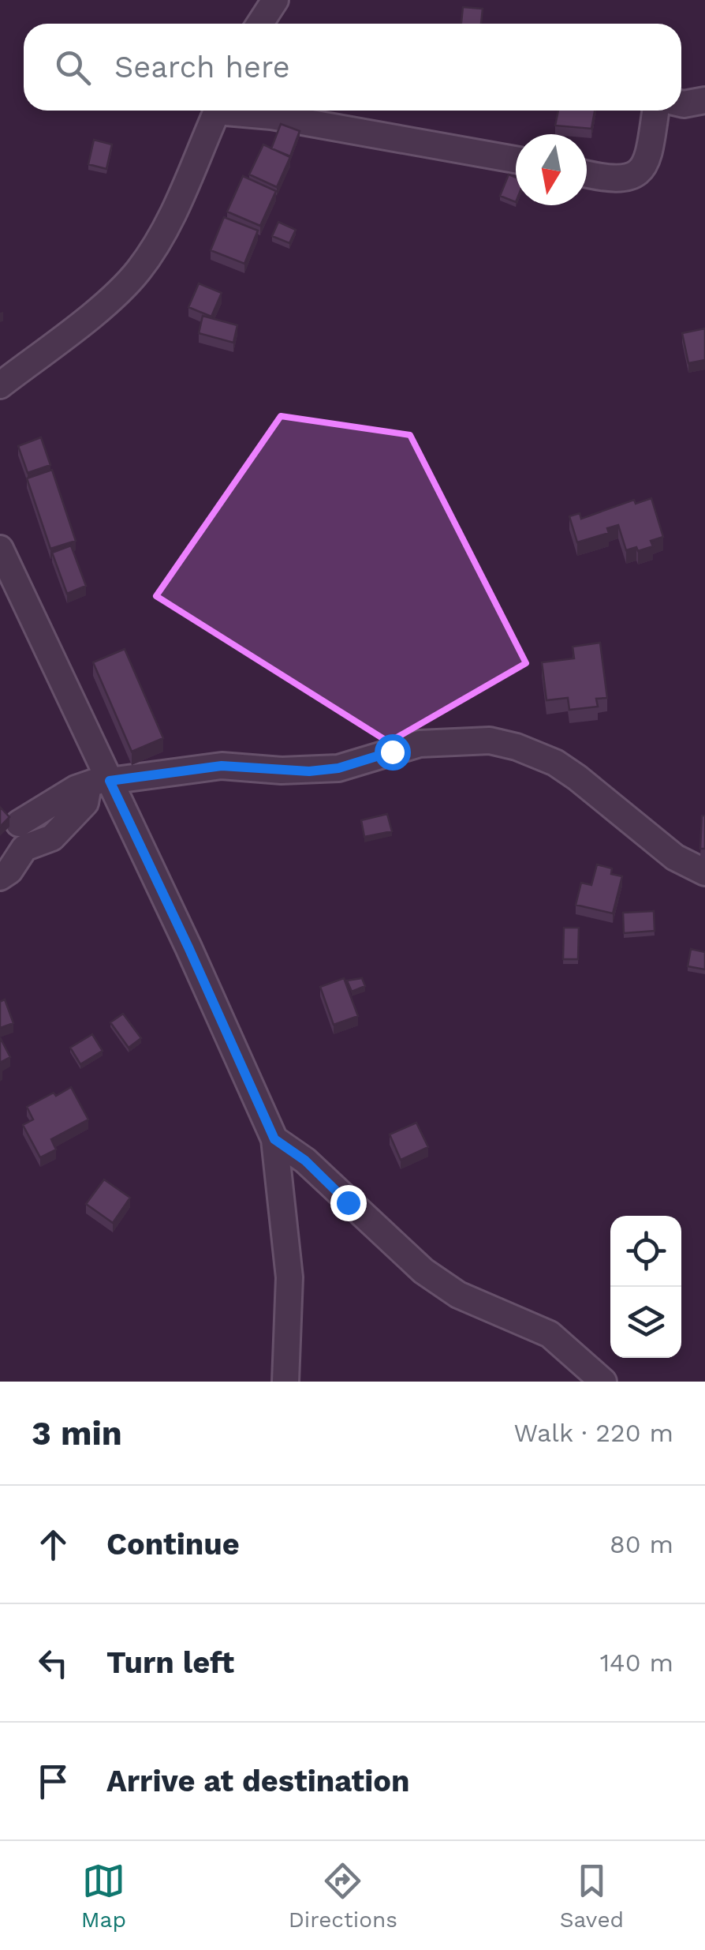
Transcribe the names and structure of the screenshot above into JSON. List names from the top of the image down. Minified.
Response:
{"north":"bottom","page":{"search":"Search here","heading":["3 min","Walk · 220 m"],"list":[["Continue","80 m"],["Turn left","140 m"],"Arrive at destination"],"nav":["Map","Directions","Saved"]}}
